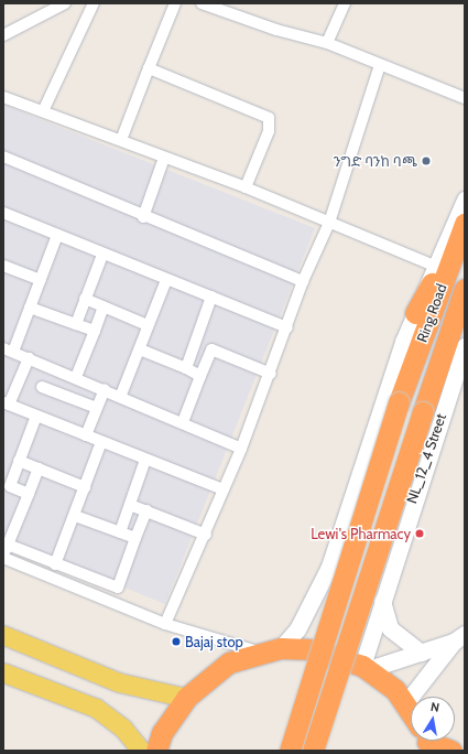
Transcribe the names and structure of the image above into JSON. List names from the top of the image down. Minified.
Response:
{"streets":{"highway":["Ring Road"],"street":["NL_12_4 Street"]},"places":["ንግድ ባንከ ባጫ","Lewi's Pharmacy","Bajaj stop"],"north":"top"}
